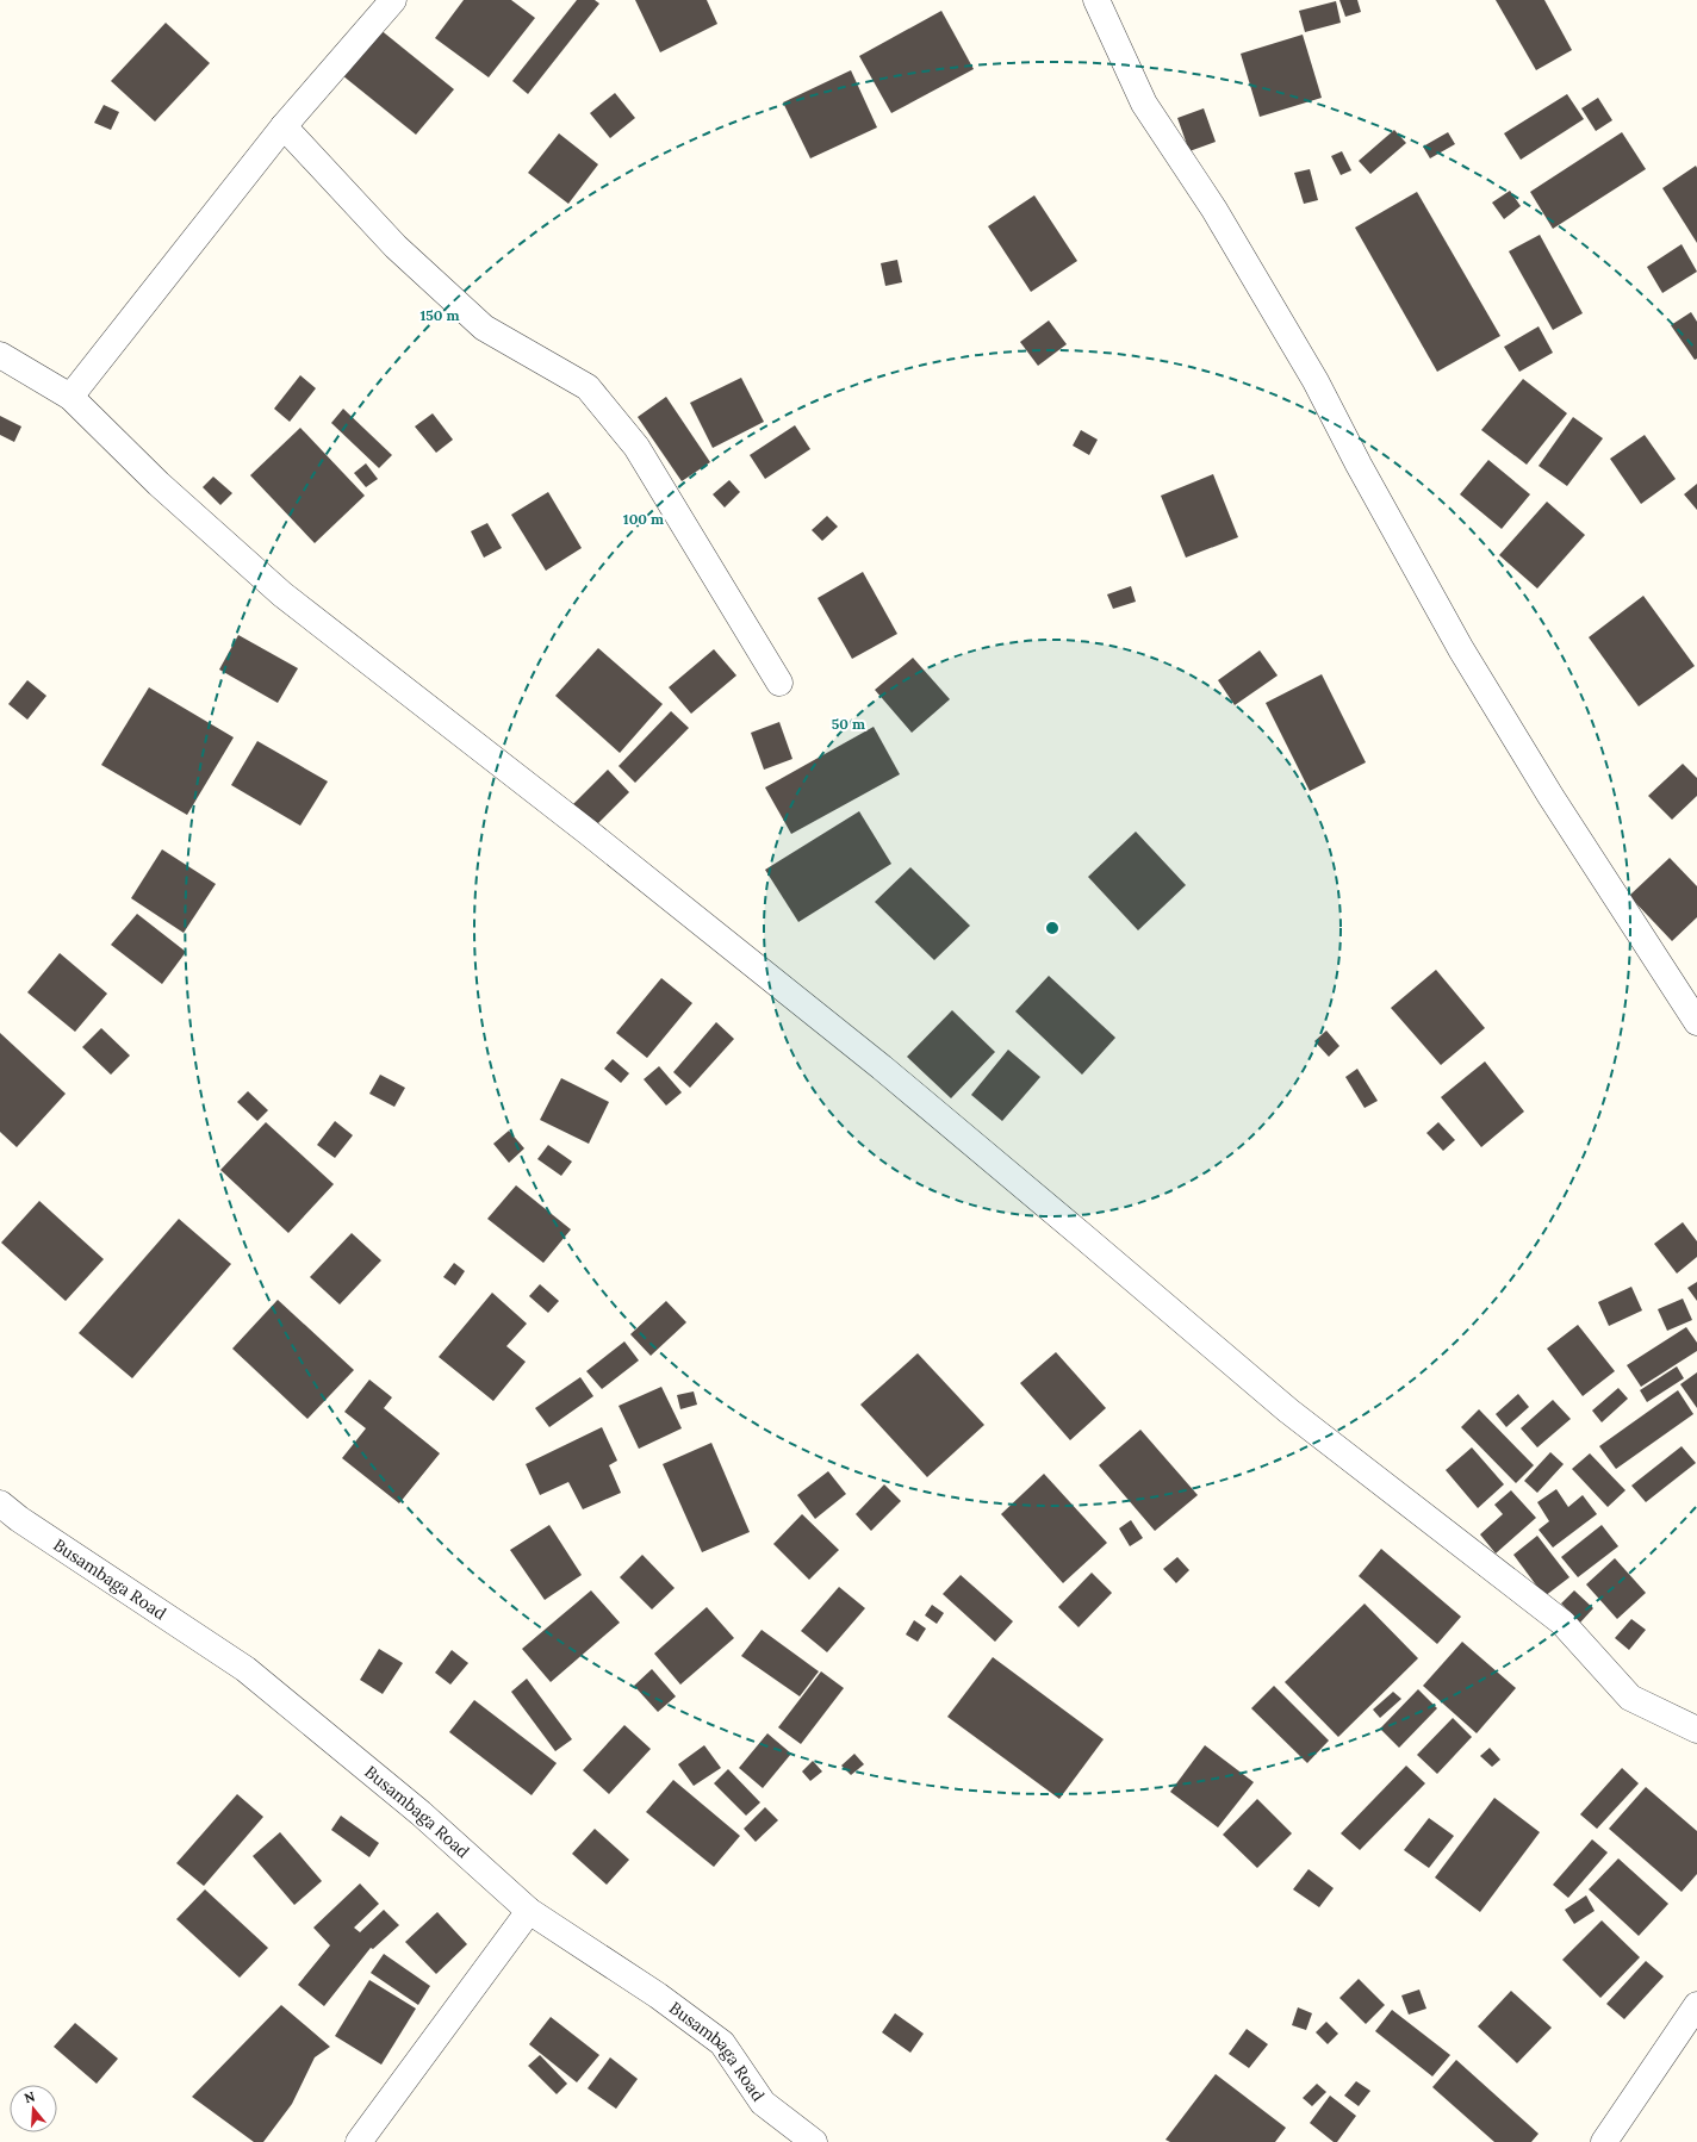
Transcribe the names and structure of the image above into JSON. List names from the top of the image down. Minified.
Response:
{"streets":{"street":["Busambaga Road"]},"north":"top","rings":["150 m","100 m","50 m"]}
